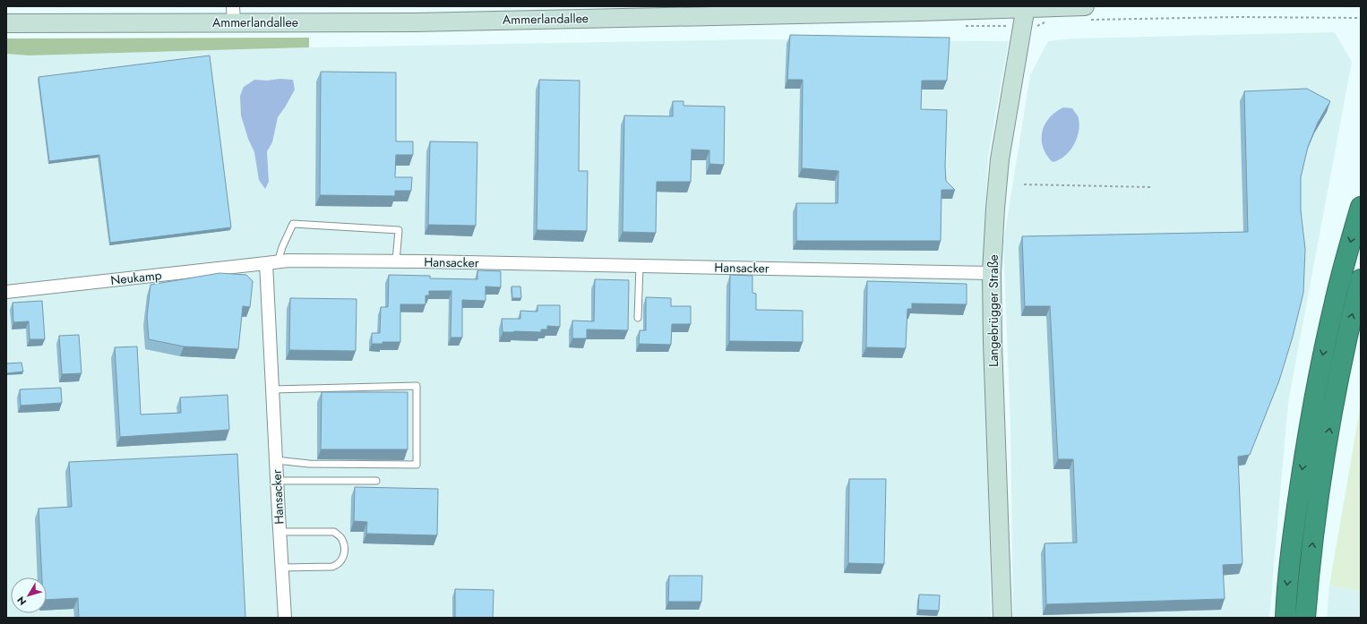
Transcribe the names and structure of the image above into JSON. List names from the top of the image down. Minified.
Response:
{"streets":{"main road":["Ammerlandallee","Langebrügger Straße"],"street":["Hansacker","Neukamp"]},"crossings":[["Ammerlandallee","Langebrügger Straße"],["Hansacker","Neukamp"],["Hansacker","Langebrügger Straße"]],"north":"bottom left"}
